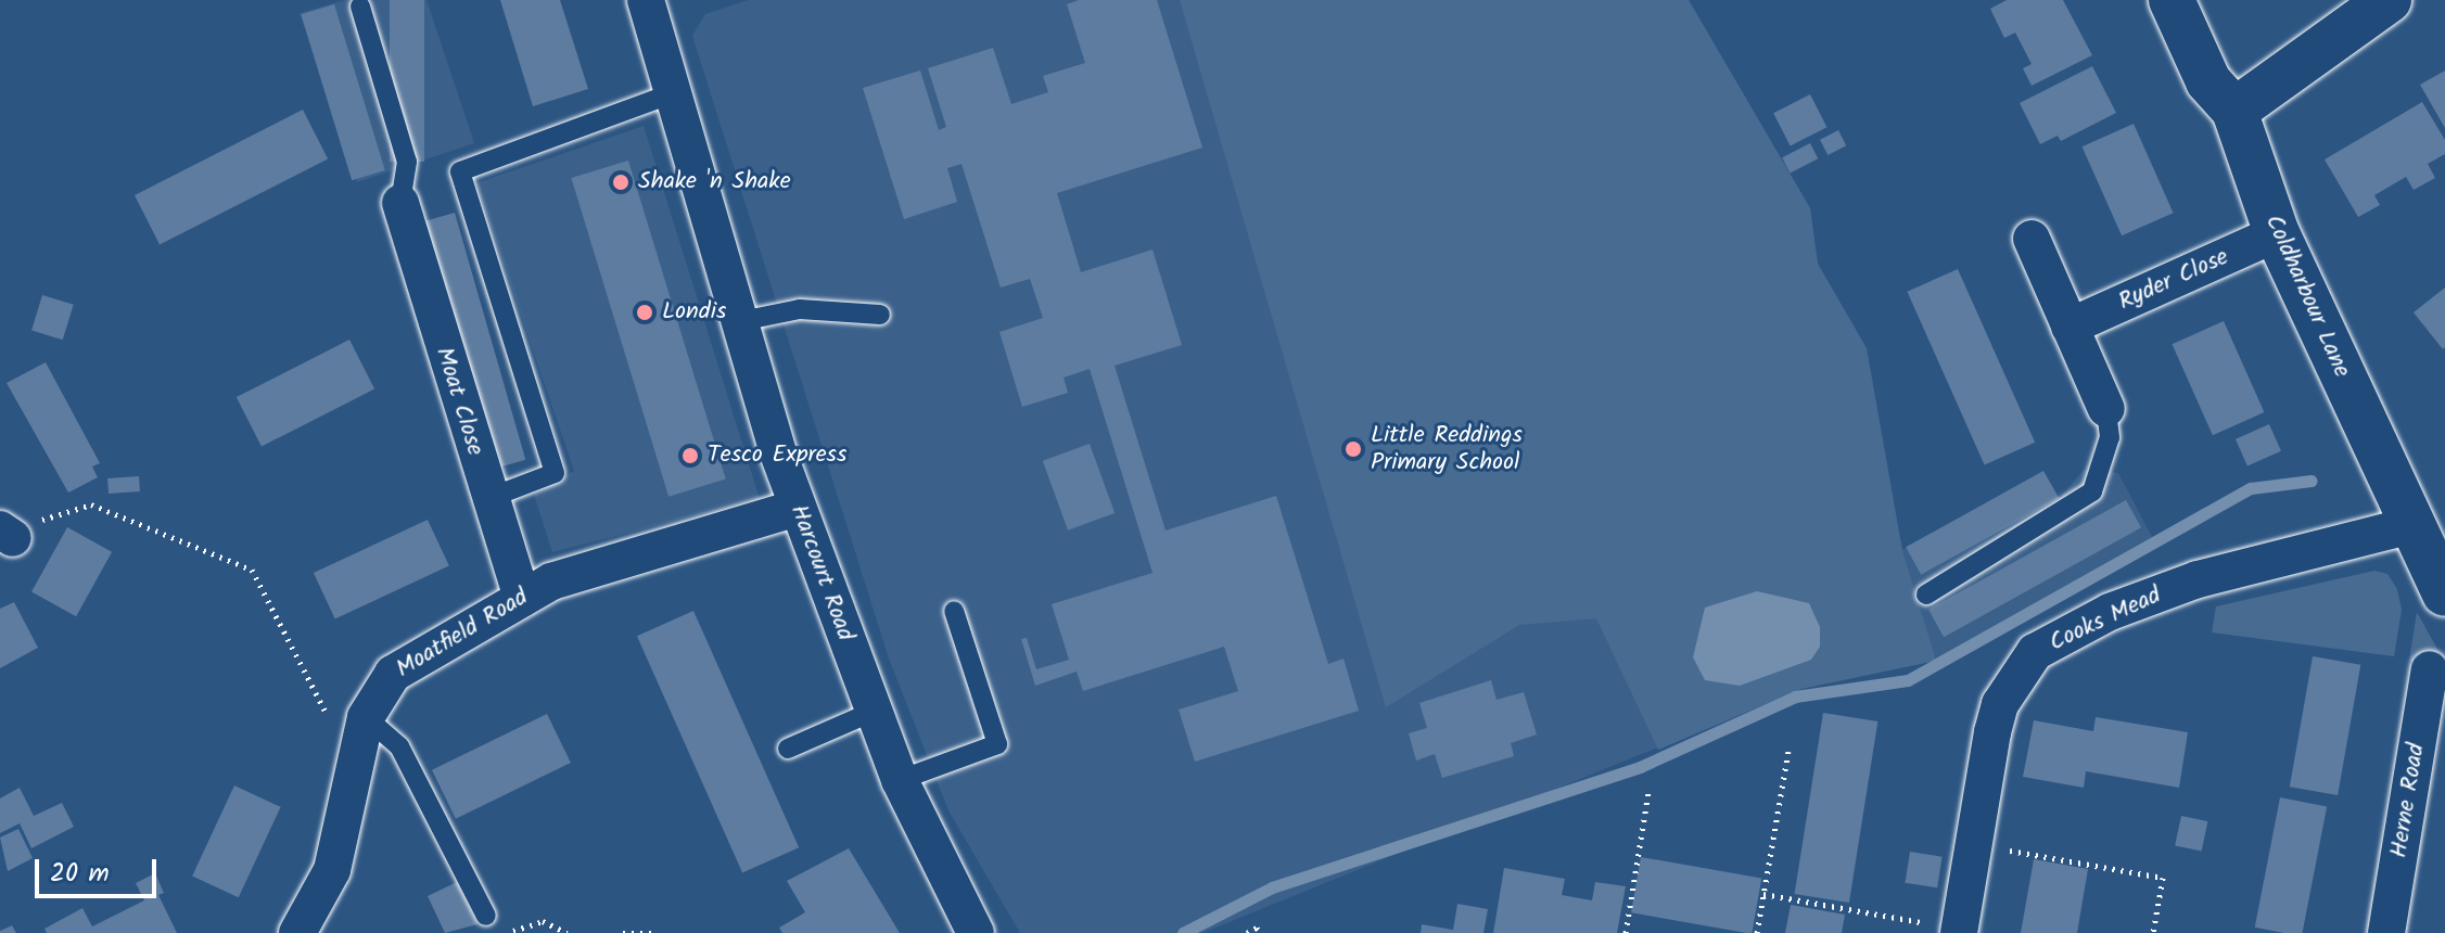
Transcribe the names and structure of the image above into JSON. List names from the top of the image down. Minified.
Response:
{"streets":{"street":["Ryder Close","Coldharbour Lane","Moat Close","Harcourt Road","Cooks Mead","Moatfield Road","Herne Road"]},"crossings":[["Ryder Close","Coldharbour Lane"],["Coldharbour Lane","Cooks Mead"],["Moat Close","Moatfield Road"],["Harcourt Road","Moatfield Road"]],"places":["Shake 'n Shake","Londis","Little Reddings Primary School","Tesco Express"],"scale_bar":"20 m"}
